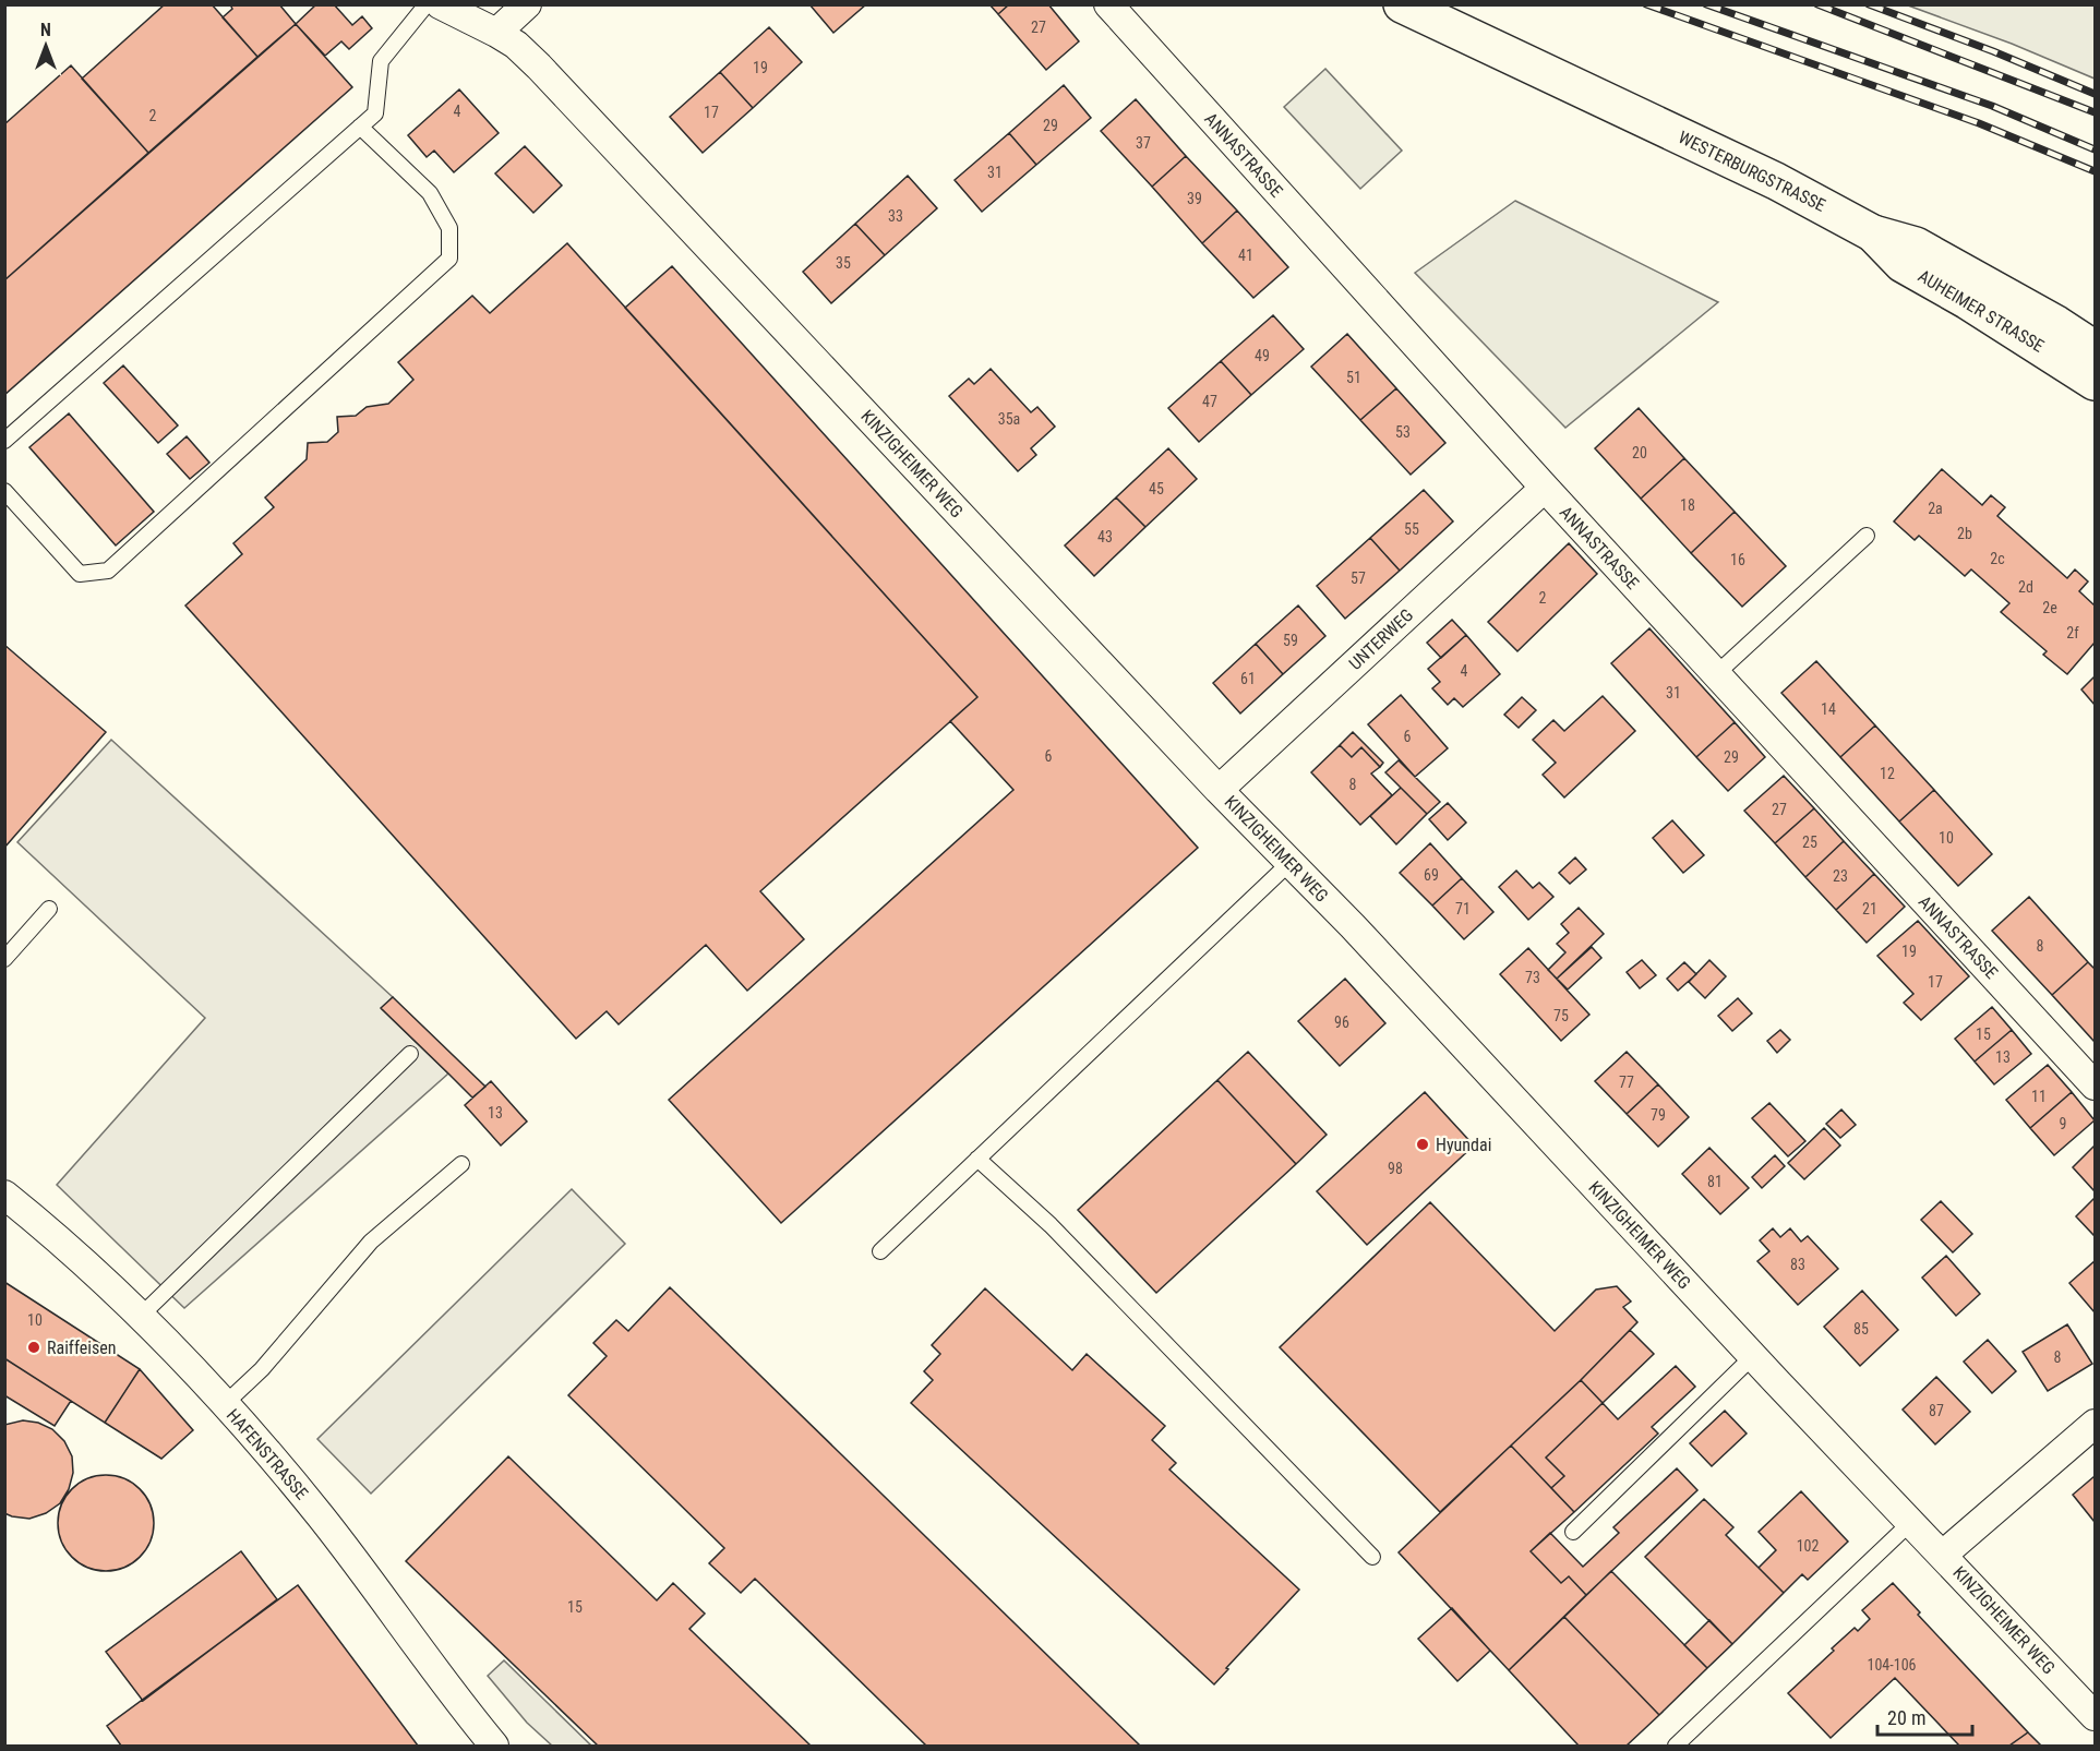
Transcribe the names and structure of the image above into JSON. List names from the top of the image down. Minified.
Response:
{"streets":{"main road":["WESTERBURGSTRASSE","AUHEIMER STRASSE"],"street":["ANNASTRASSE","KINZIGHEIMER WEG","UNTERWEG","HAFENSTRASSE"]},"crossings":[["ANNASTRASSE","UNTERWEG"],["WESTERBURGSTRASSE","AUHEIMER STRASSE"],["KINZIGHEIMER WEG","UNTERWEG"]],"places":["Hyundai","Raiffeisen"],"house_numbers":["27","19","4","17","2","29","37","31","39","33","41","35","49","51","47","35a","53","20","45","18","2a","55","2b","43","2c","16","57","2d","2","2e","2f","59","4","61","31","14","6","6","29","12","8","27","10","25","69","23","71","21","8","19","73","17","75","96","15","13","77","11","13","79","9","98","81","83","10","85","8","87","102","15","104-106"],"scale_bar":"20 m","north":"top"}
